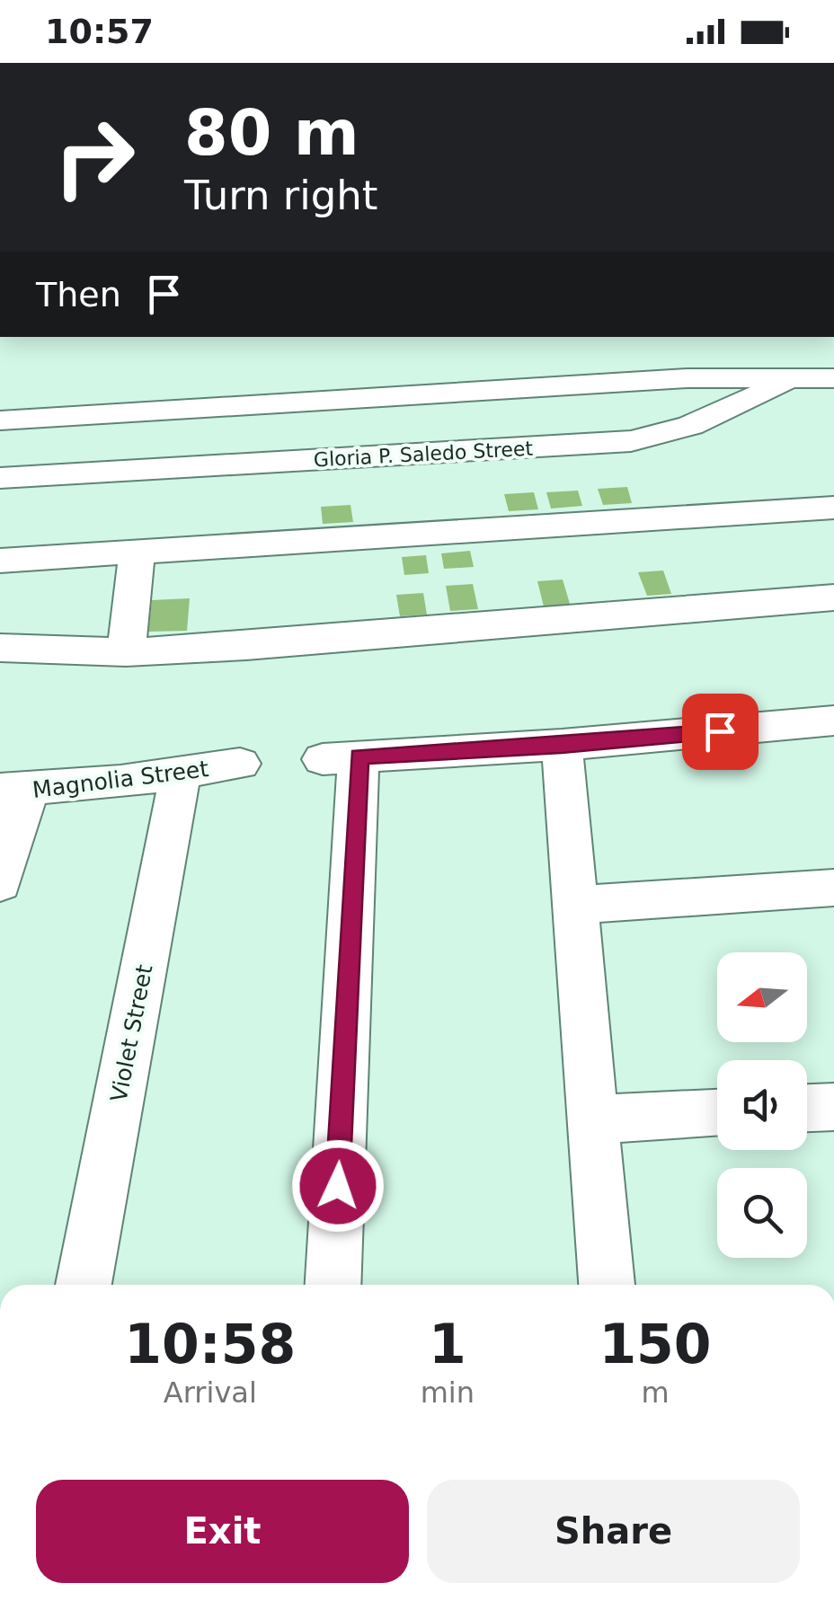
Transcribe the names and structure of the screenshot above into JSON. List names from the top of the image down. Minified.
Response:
{"streets":{"street":["Gloria P. Saledo Street","Magnolia Street","Violet Street"]},"crossings":[["Magnolia Street","Violet Street"]],"north":"left","page":{"status":"10:57","turn":["80 m","Turn right"],"then":"Then","eta":["10:58","Arrival","1","min","150","m"],"buttons":["Exit","Share"]}}
